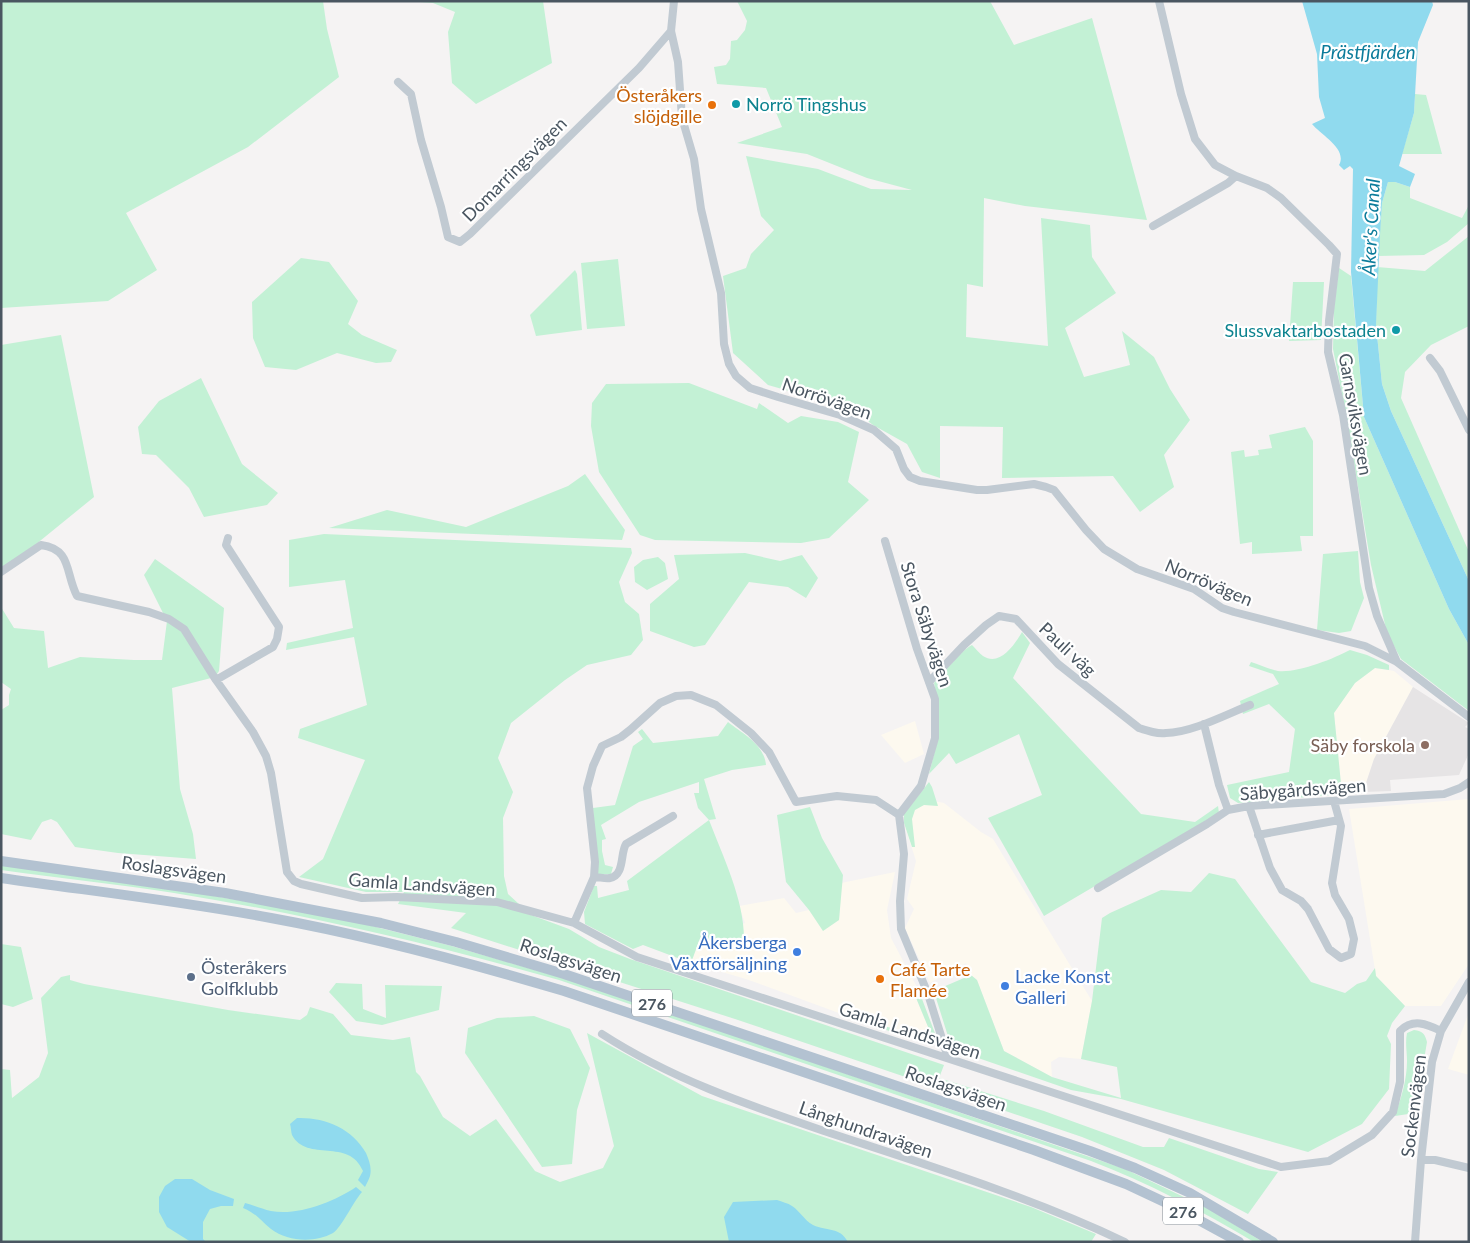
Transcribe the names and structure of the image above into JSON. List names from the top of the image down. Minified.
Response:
{"streets":{"main road":["Roslagsvägen","276"],"street":["Domarringsvägen","Norrövägen","Garnsviksvägen","Stora Säbyvägen","Pauli väg","Säbygårdsvägen","Gamla Landsvägen","Sockenvägen","Långhundravägen"]},"crossings":[["Domarringsvägen","Norrövägen"],["Norrövägen","Garnsviksvägen"],["Stora Säbyvägen","Pauli väg"],["Gamla Landsvägen","Sockenvägen"]],"water":["Prästfjärden","Åker's Canal"],"places":["Norrö Tingshus","Österåkers slöjdgille","Slussvaktarbostaden","Säby forskola","Åkersberga Växtförsäljning","Österåkers Golfklubb","Café Tarte Flamée","Lacke Konst Galleri"]}
